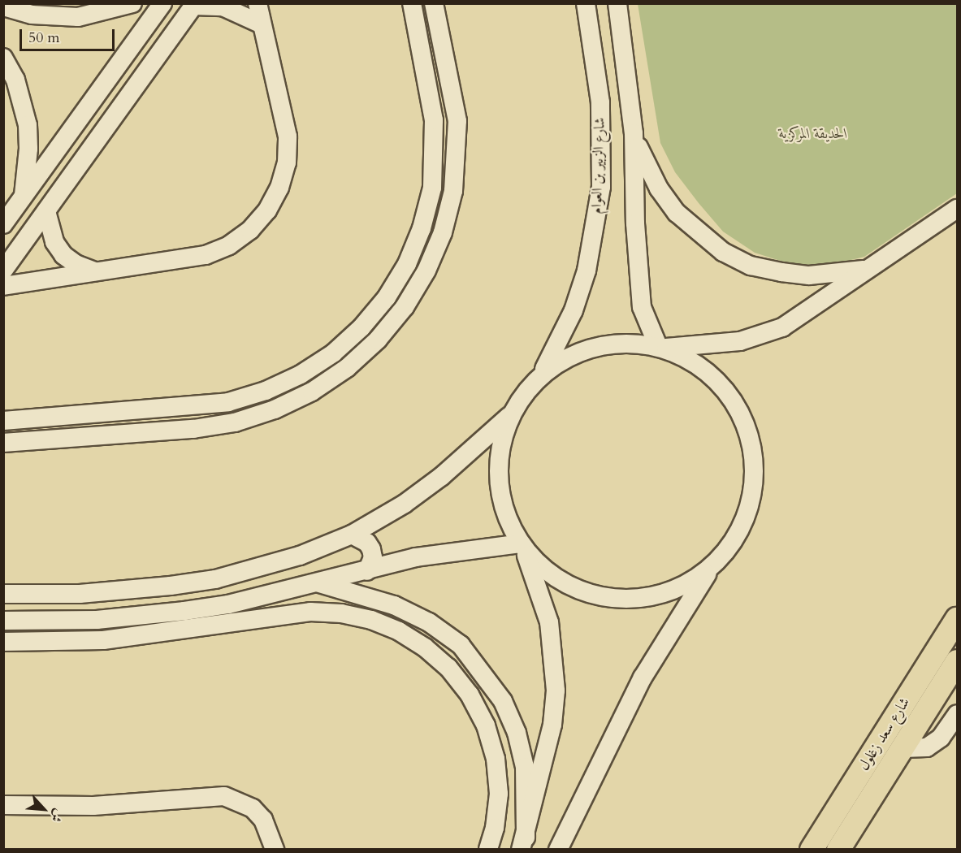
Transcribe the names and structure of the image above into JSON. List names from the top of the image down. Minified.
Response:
{"streets":{"main road":["شارع سعد زغلول"],"street":["شارع الزبير بن العوام"]},"parks":["الحديقة المركزية"],"scale_bar":"50 m","north":"bottom right"}
